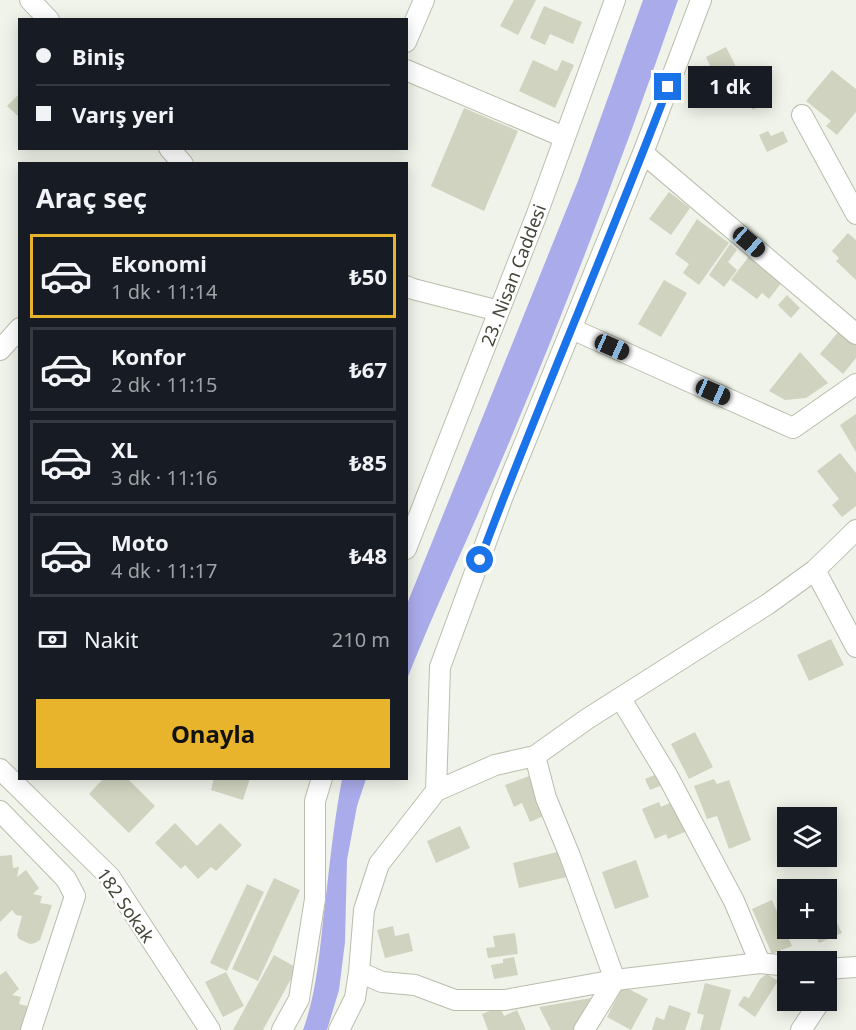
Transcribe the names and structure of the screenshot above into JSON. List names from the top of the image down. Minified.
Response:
{"streets":{"street":["23. Nisan Caddesi","182 Sokak"]},"page":{"banner":["Biniş","Varış yeri"],"bubble":"1 dk","heading":"Araç seç","list":[{"name":"Ekonomi","note":"1 dk · 11:14","value":"₺50"},{"name":"Konfor","note":"2 dk · 11:15","value":"₺67"},{"name":"XL","note":"3 dk · 11:16","value":"₺85"},{"name":"Moto","note":"4 dk · 11:17","value":"₺48"}],"pay":["Nakit","210 m"],"buttons":"Onayla","map_buttons":["+","−"]}}
